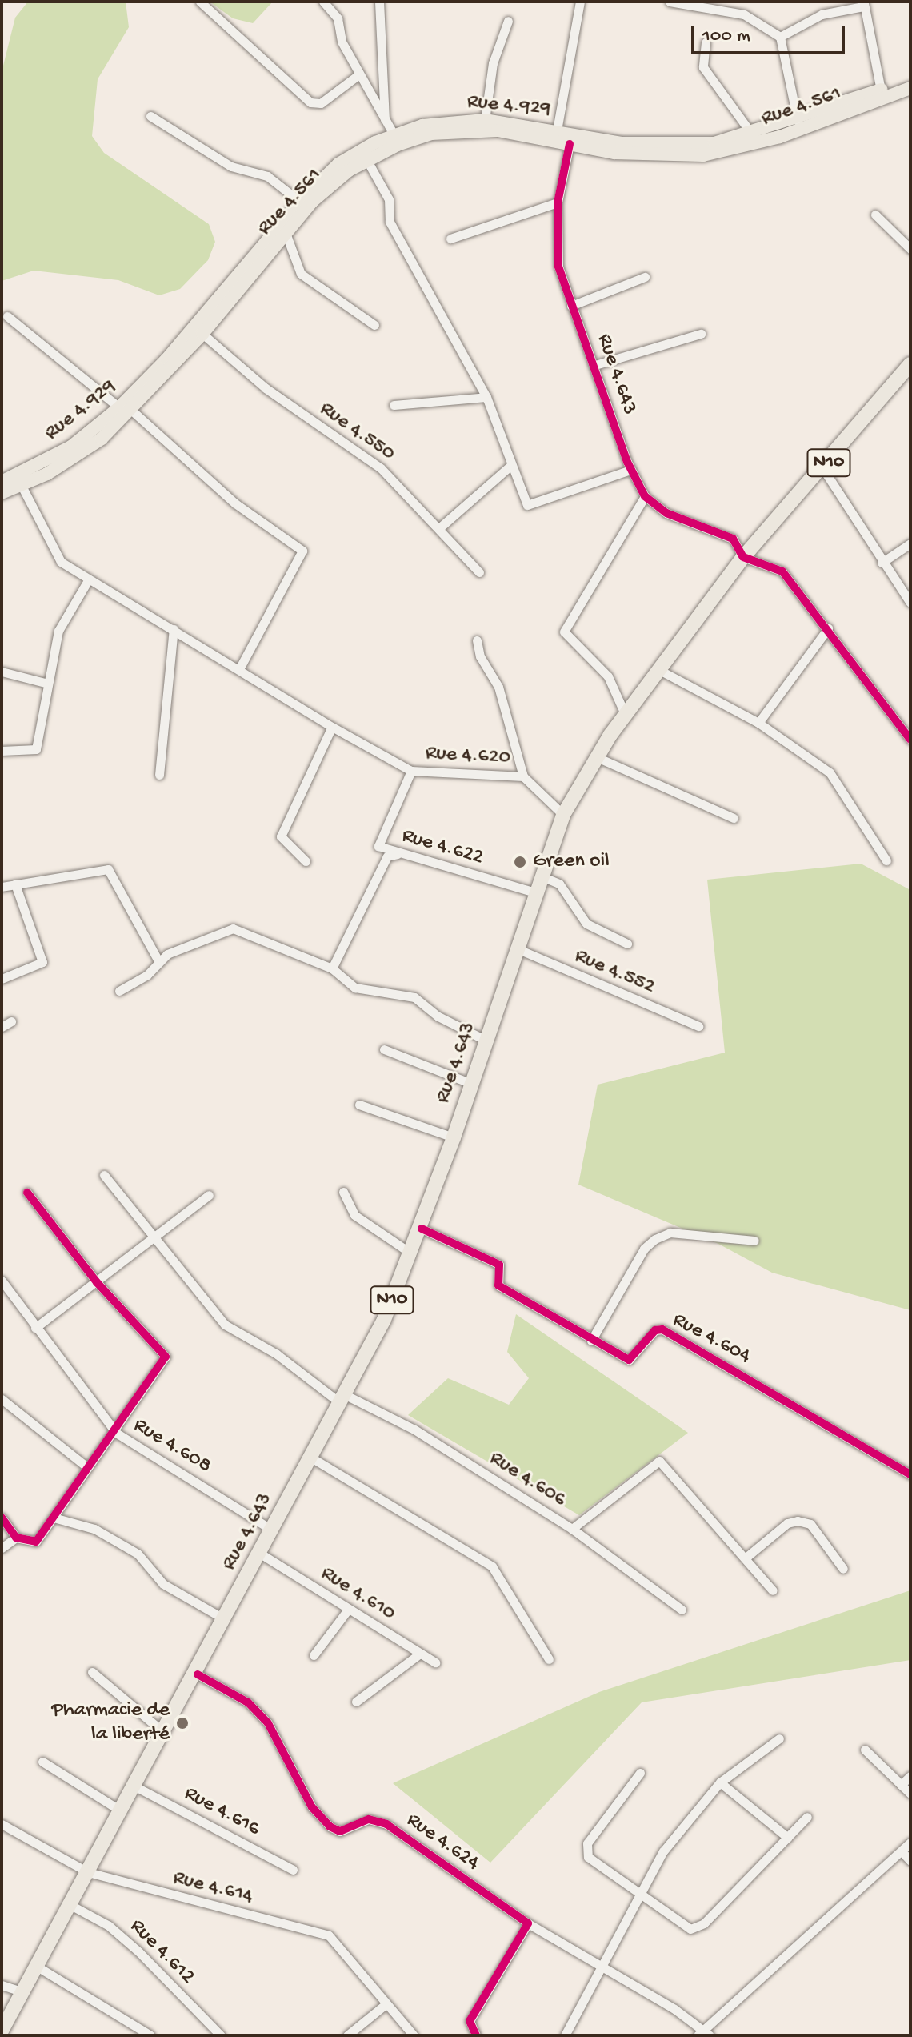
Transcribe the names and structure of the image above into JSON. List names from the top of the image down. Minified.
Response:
{"streets":{"highway":["Rue 4.643","N10"],"main road":["Rue 4.929","Rue 4.561"],"street":["Rue 4.550","Rue 4.620","Rue 4.622","Rue 4.552","Rue 4.604","Rue 4.608","Rue 4.606","Rue 4.610","Rue 4.616","Rue 4.624","Rue 4.614","Rue 4.612"]},"crossings":[["Rue 4.929","Rue 4.561"],["Rue 4.561","Rue 4.643"],["Rue 4.561","Rue 4.550"],["Rue 4.561","Rue 4.620"],["Rue 4.643","N10"],["Rue 4.643","Rue 4.620"],["Rue 4.643","Rue 4.622"],["Rue 4.643","Rue 4.552"],["Rue 4.643","Rue 4.604"],["Rue 4.643","Rue 4.608"],["Rue 4.643","Rue 4.606"],["Rue 4.643","Rue 4.610"],["Rue 4.643","Rue 4.616"],["Rue 4.643","Rue 4.624"],["Rue 4.643","Rue 4.614"],["Rue 4.643","Rue 4.612"],["Rue 4.620","Rue 4.622"]],"places":["Green oil","Pharmacie de la liberté"],"scale_bar":"100 m"}
